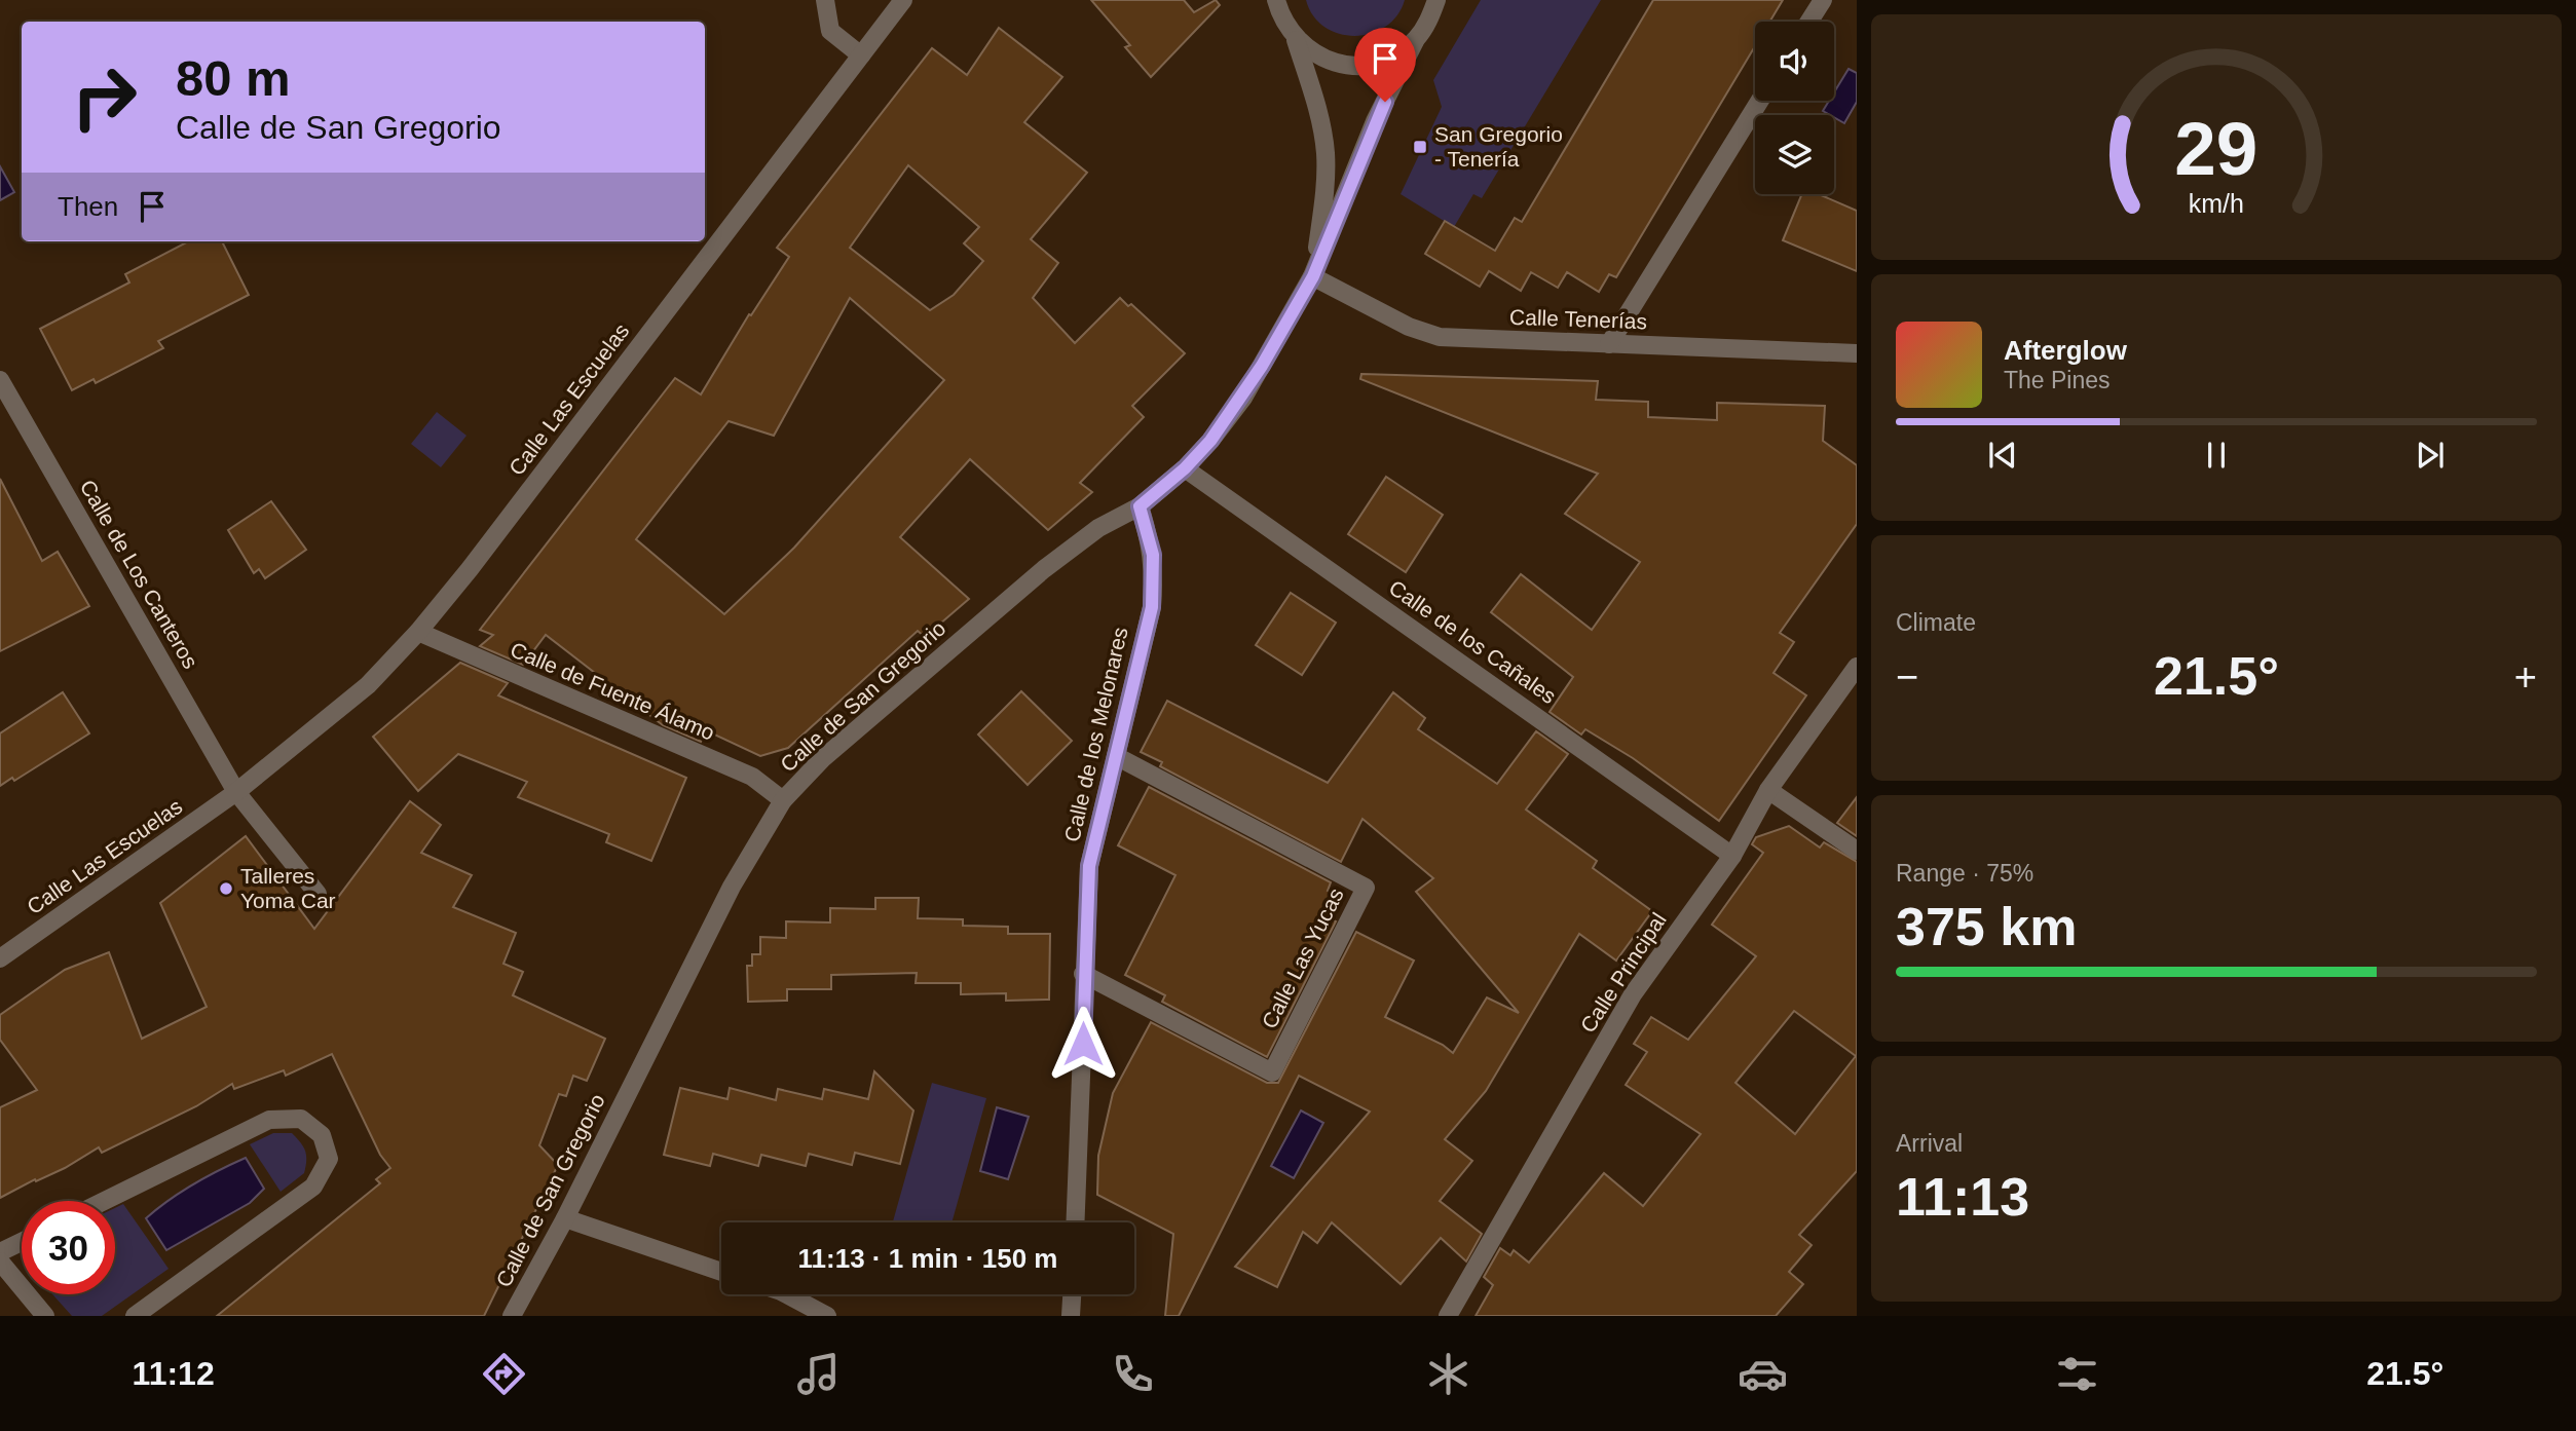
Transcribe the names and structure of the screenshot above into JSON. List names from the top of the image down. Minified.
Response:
{"streets":{"street":["Calle Tenerías","Calle Las Escuelas","Calle de Los Canteros","Calle de los Cañales","Calle de Fuente Álamo","Calle de San Gregorio","Calle de los Melonares","Calle Las Yucas","Calle Principal"]},"crossings":[["Calle Tenerías","Calle de San Gregorio"],["Calle Las Escuelas","Calle de Los Canteros"],["Calle Las Escuelas","Calle de Fuente Álamo"],["Calle de los Cañales","Calle de San Gregorio"],["Calle de los Cañales","Calle Principal"],["Calle de Fuente Álamo","Calle de San Gregorio"],["Calle de San Gregorio","Calle de los Melonares"],["Calle de los Melonares","Calle Las Yucas"]],"places":{"transit":["San Gregorio - Tenería"],"other":["Talleres Yoma Car"]},"page":{"turn":["80 m","Calle de San Gregorio"],"then":"Then","song":["Afterglow","The Pines"],"tile":["Climate",["Range · 75%","375 km"],["Arrival","11:13"]],"heat":["−","21.5°","+"],"limit":"30","trip":"11:13 · 1 min · 150 m","tabs":["11:12","21.5°"],"gauge":["29","km/h"]}}
